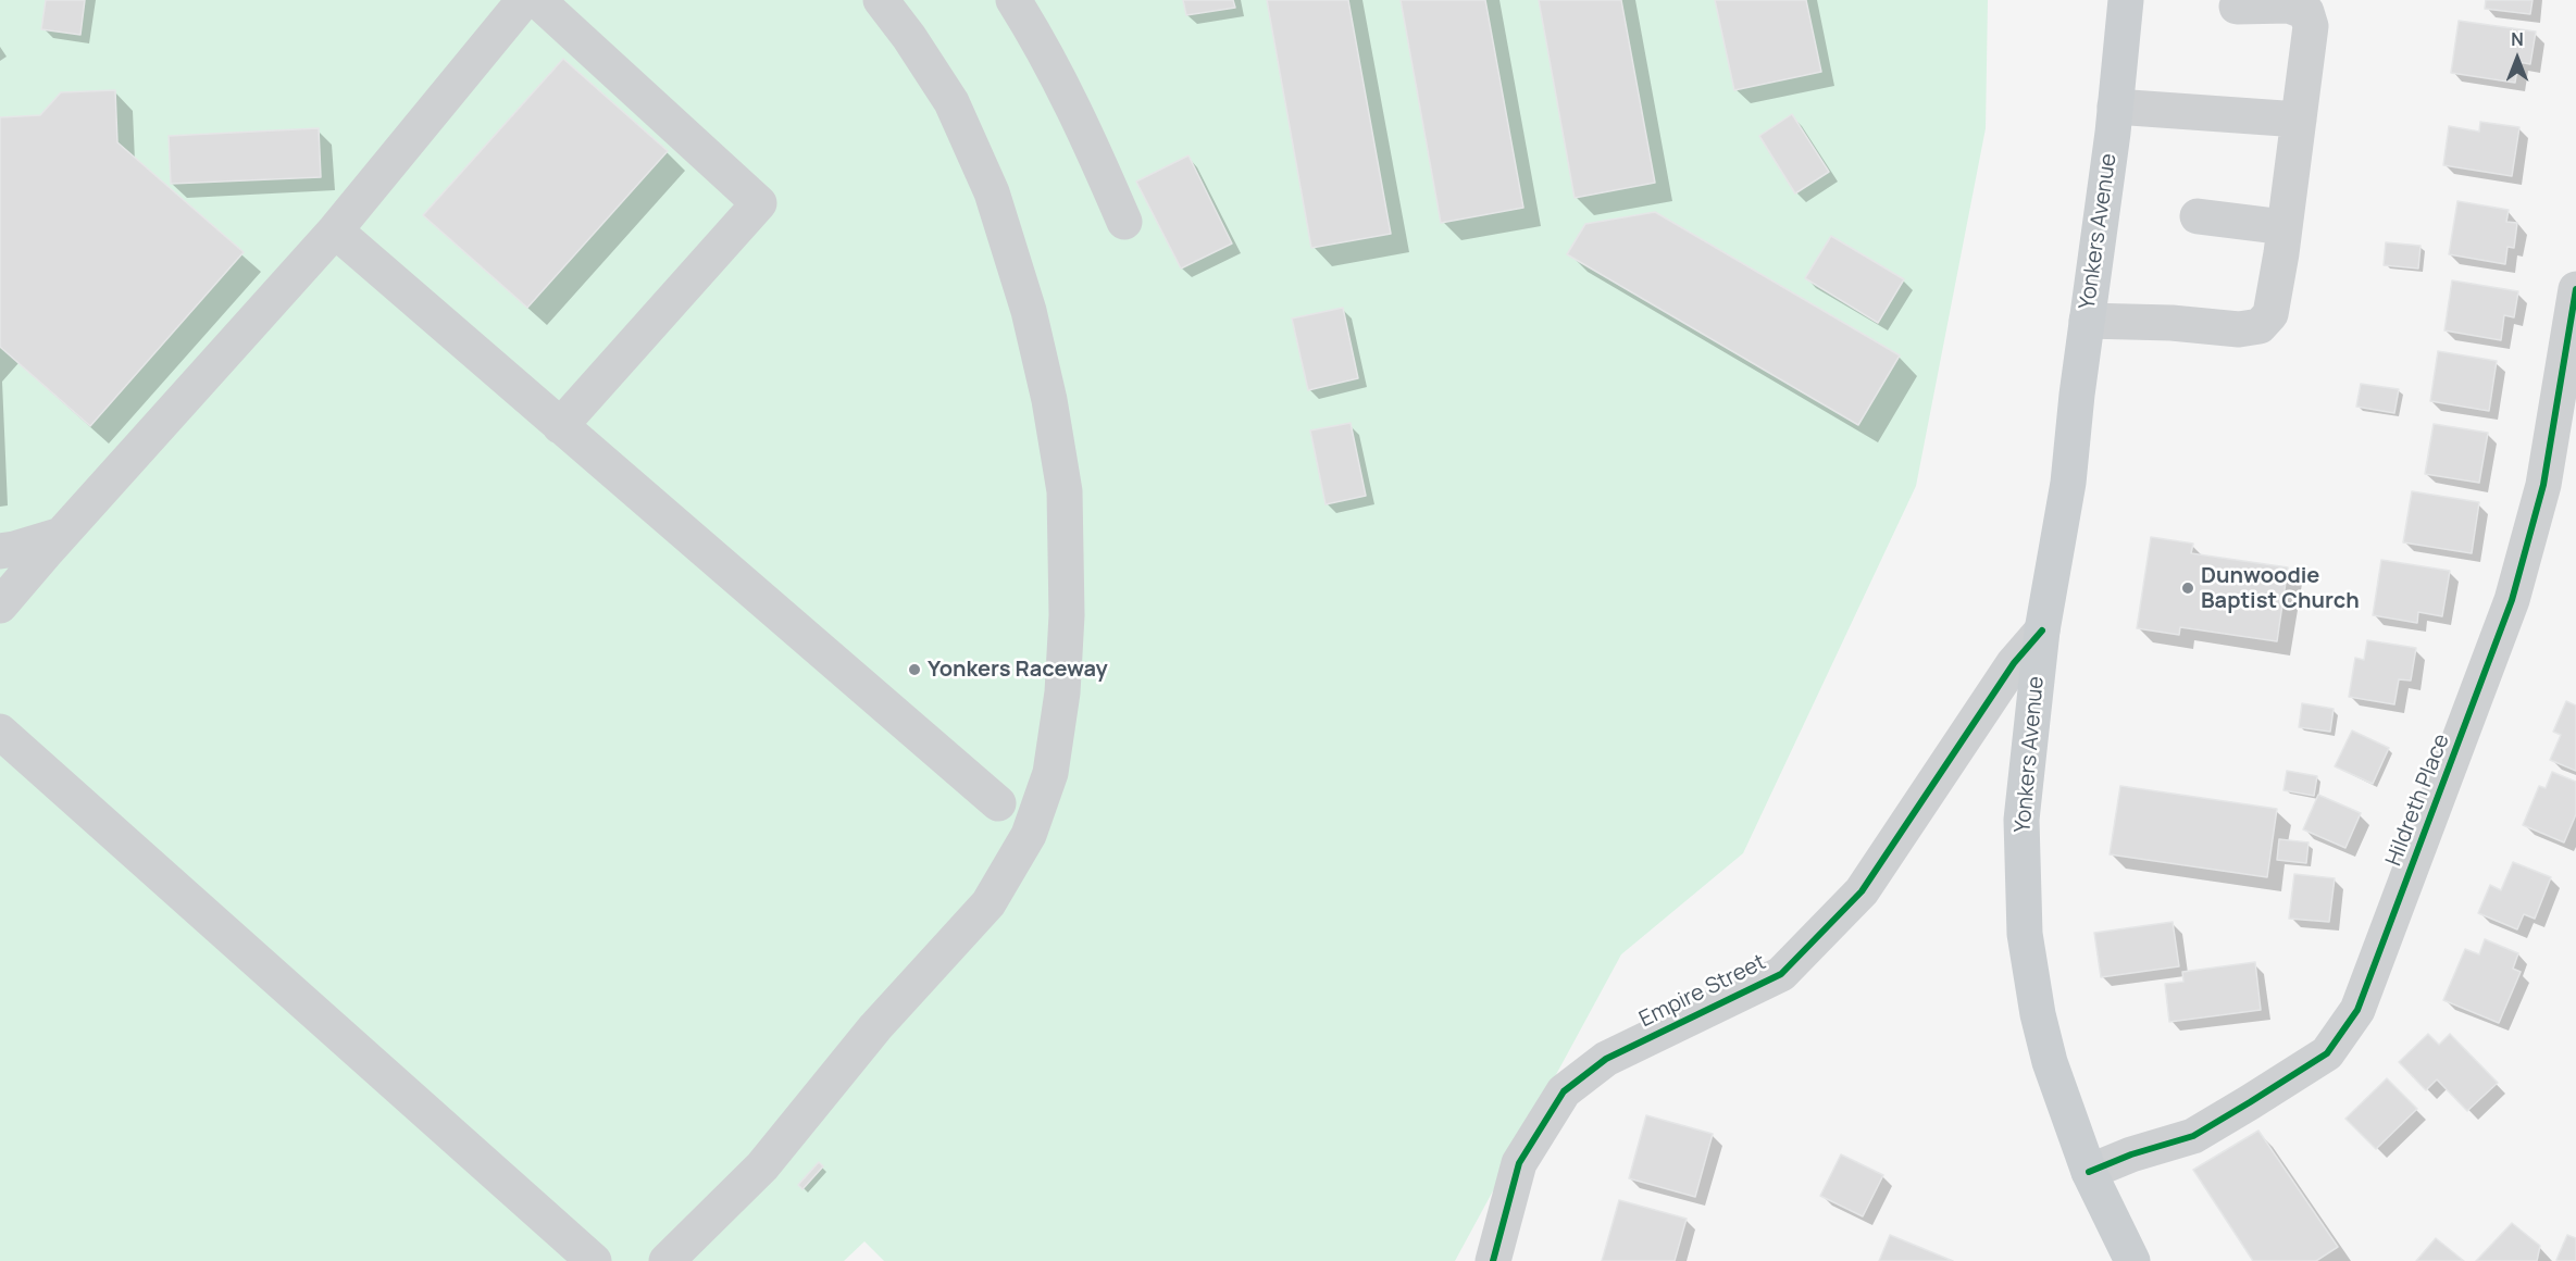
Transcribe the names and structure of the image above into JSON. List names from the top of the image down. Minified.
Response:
{"streets":{"main road":["Yonkers Avenue"],"street":["Hildreth Place","Empire Street"]},"crossings":[["Yonkers Avenue","Hildreth Place"],["Yonkers Avenue","Empire Street"]],"places":["Dunwoodie Baptist Church","Yonkers Raceway"],"north":"top"}
